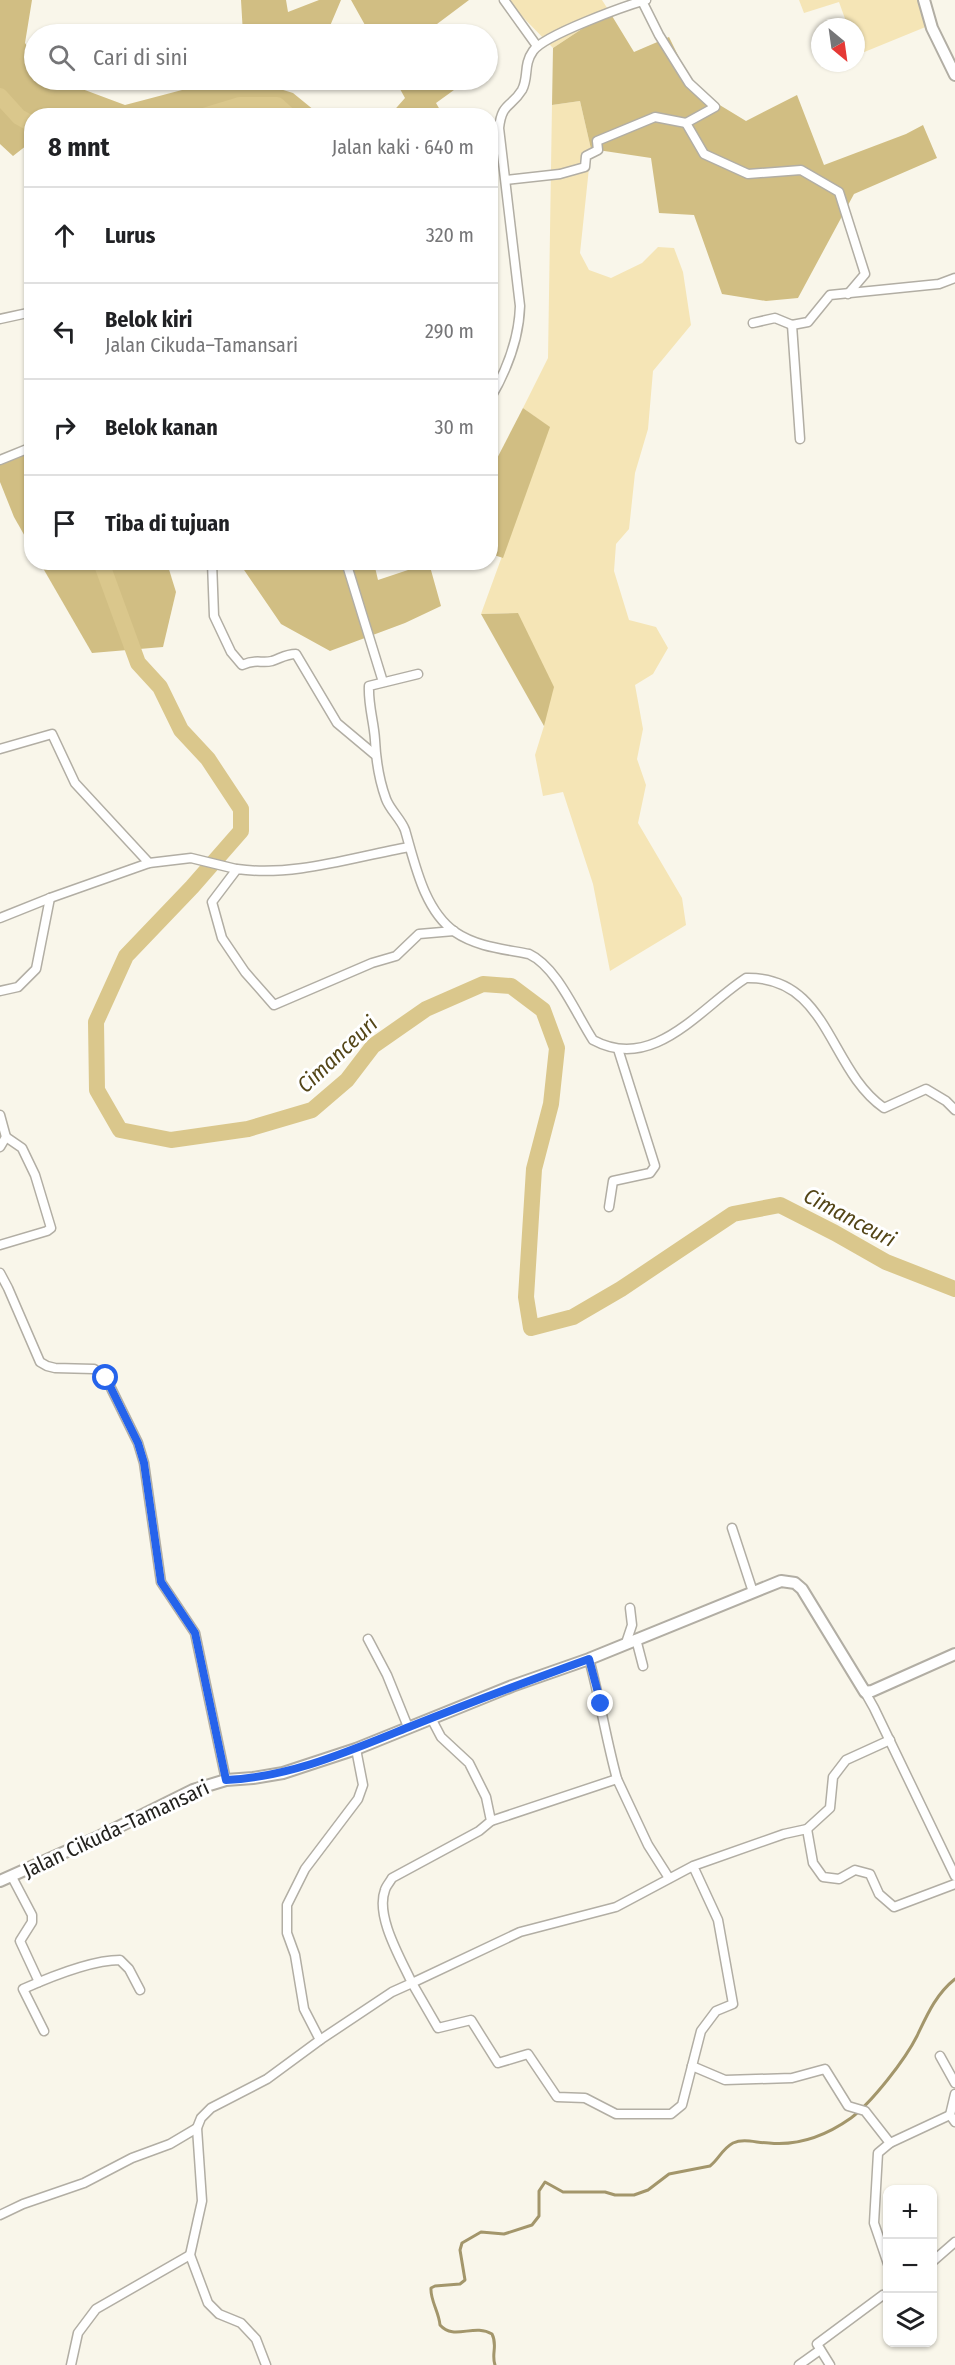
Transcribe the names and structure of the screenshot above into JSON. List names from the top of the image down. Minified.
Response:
{"streets":{"street":["Jalan Cikuda–Tamansari"]},"water":["Cimanceuri"],"north":"bottom right","page":{"search":"Cari di sini","heading":["8 mnt","Jalan kaki · 640 m"],"list":[["Lurus","320 m"],["Belok kiri","Jalan Cikuda–Tamansari","290 m"],["Belok kanan","30 m"],"Tiba di tujuan"],"map_buttons":["+","−"]}}
